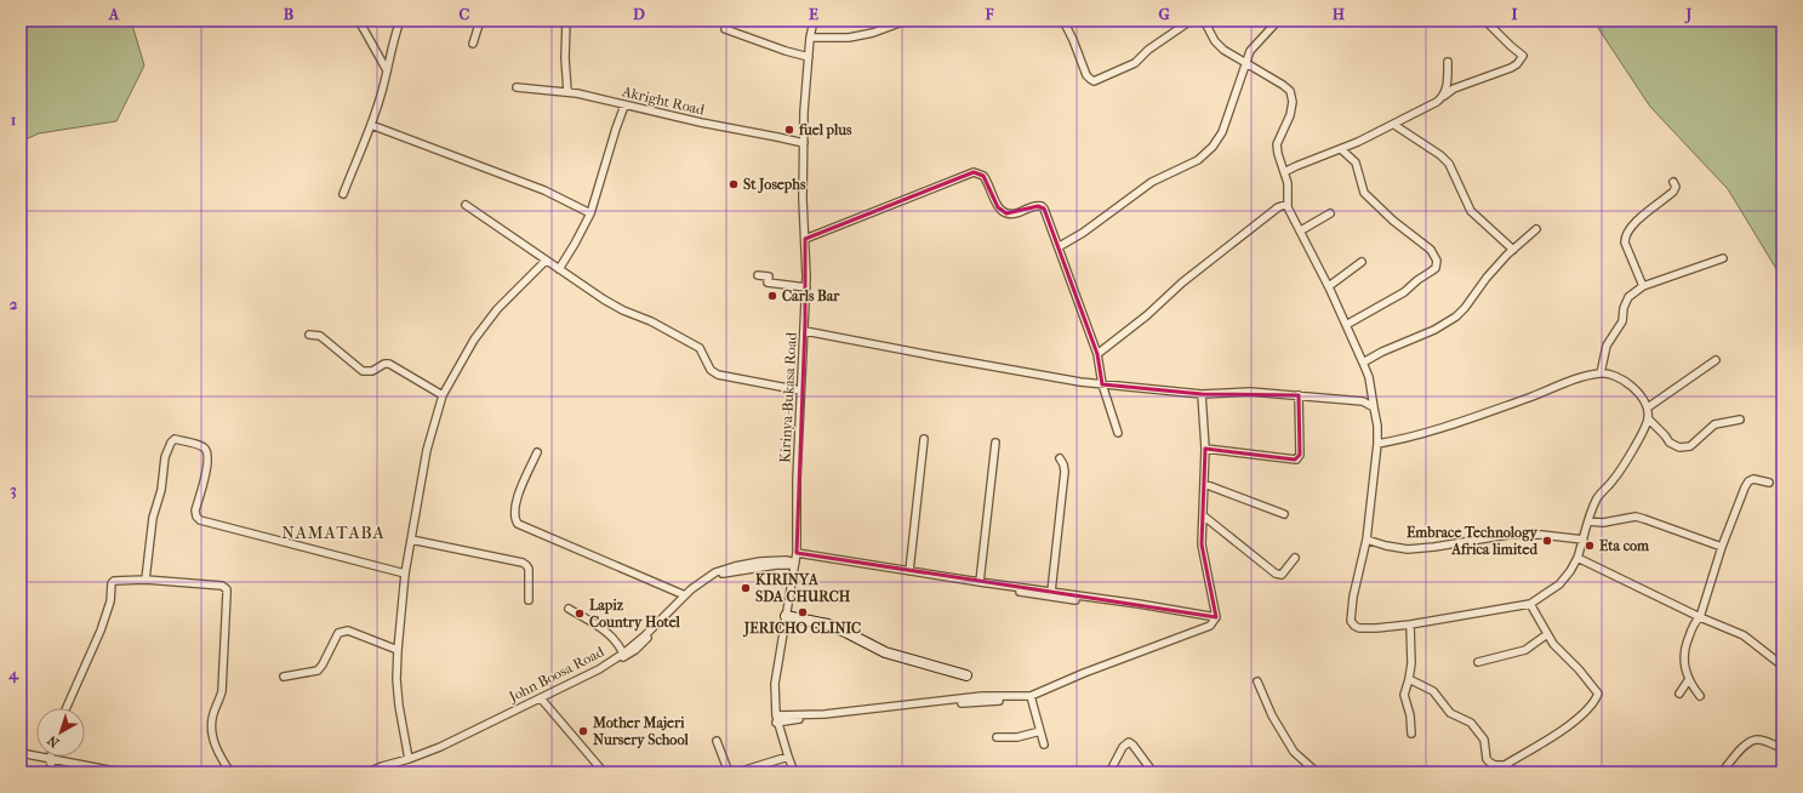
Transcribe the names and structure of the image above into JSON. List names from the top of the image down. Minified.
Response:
{"streets":{"street":["Akright Road","Kirinya-Bukasa Road","John Boosa Road"]},"crossings":[["Akright Road","Kirinya-Bukasa Road"],["Kirinya-Bukasa Road","John Boosa Road"]],"districts":["NAMATABA"],"places":["fuel plus","St Josephs","Carls Bar","Embrace Technology Africa limited","Eta com","KIRINYA SDA CHURCH","JERICHO CLINIC","Lapiz Country Hotel","Mother Majeri Nursery School"],"north":"bottom left","grid":{"columns":["A","B","C","D","E","F","G","H","I","J"],"rows":["1","2","3","4"]}}
